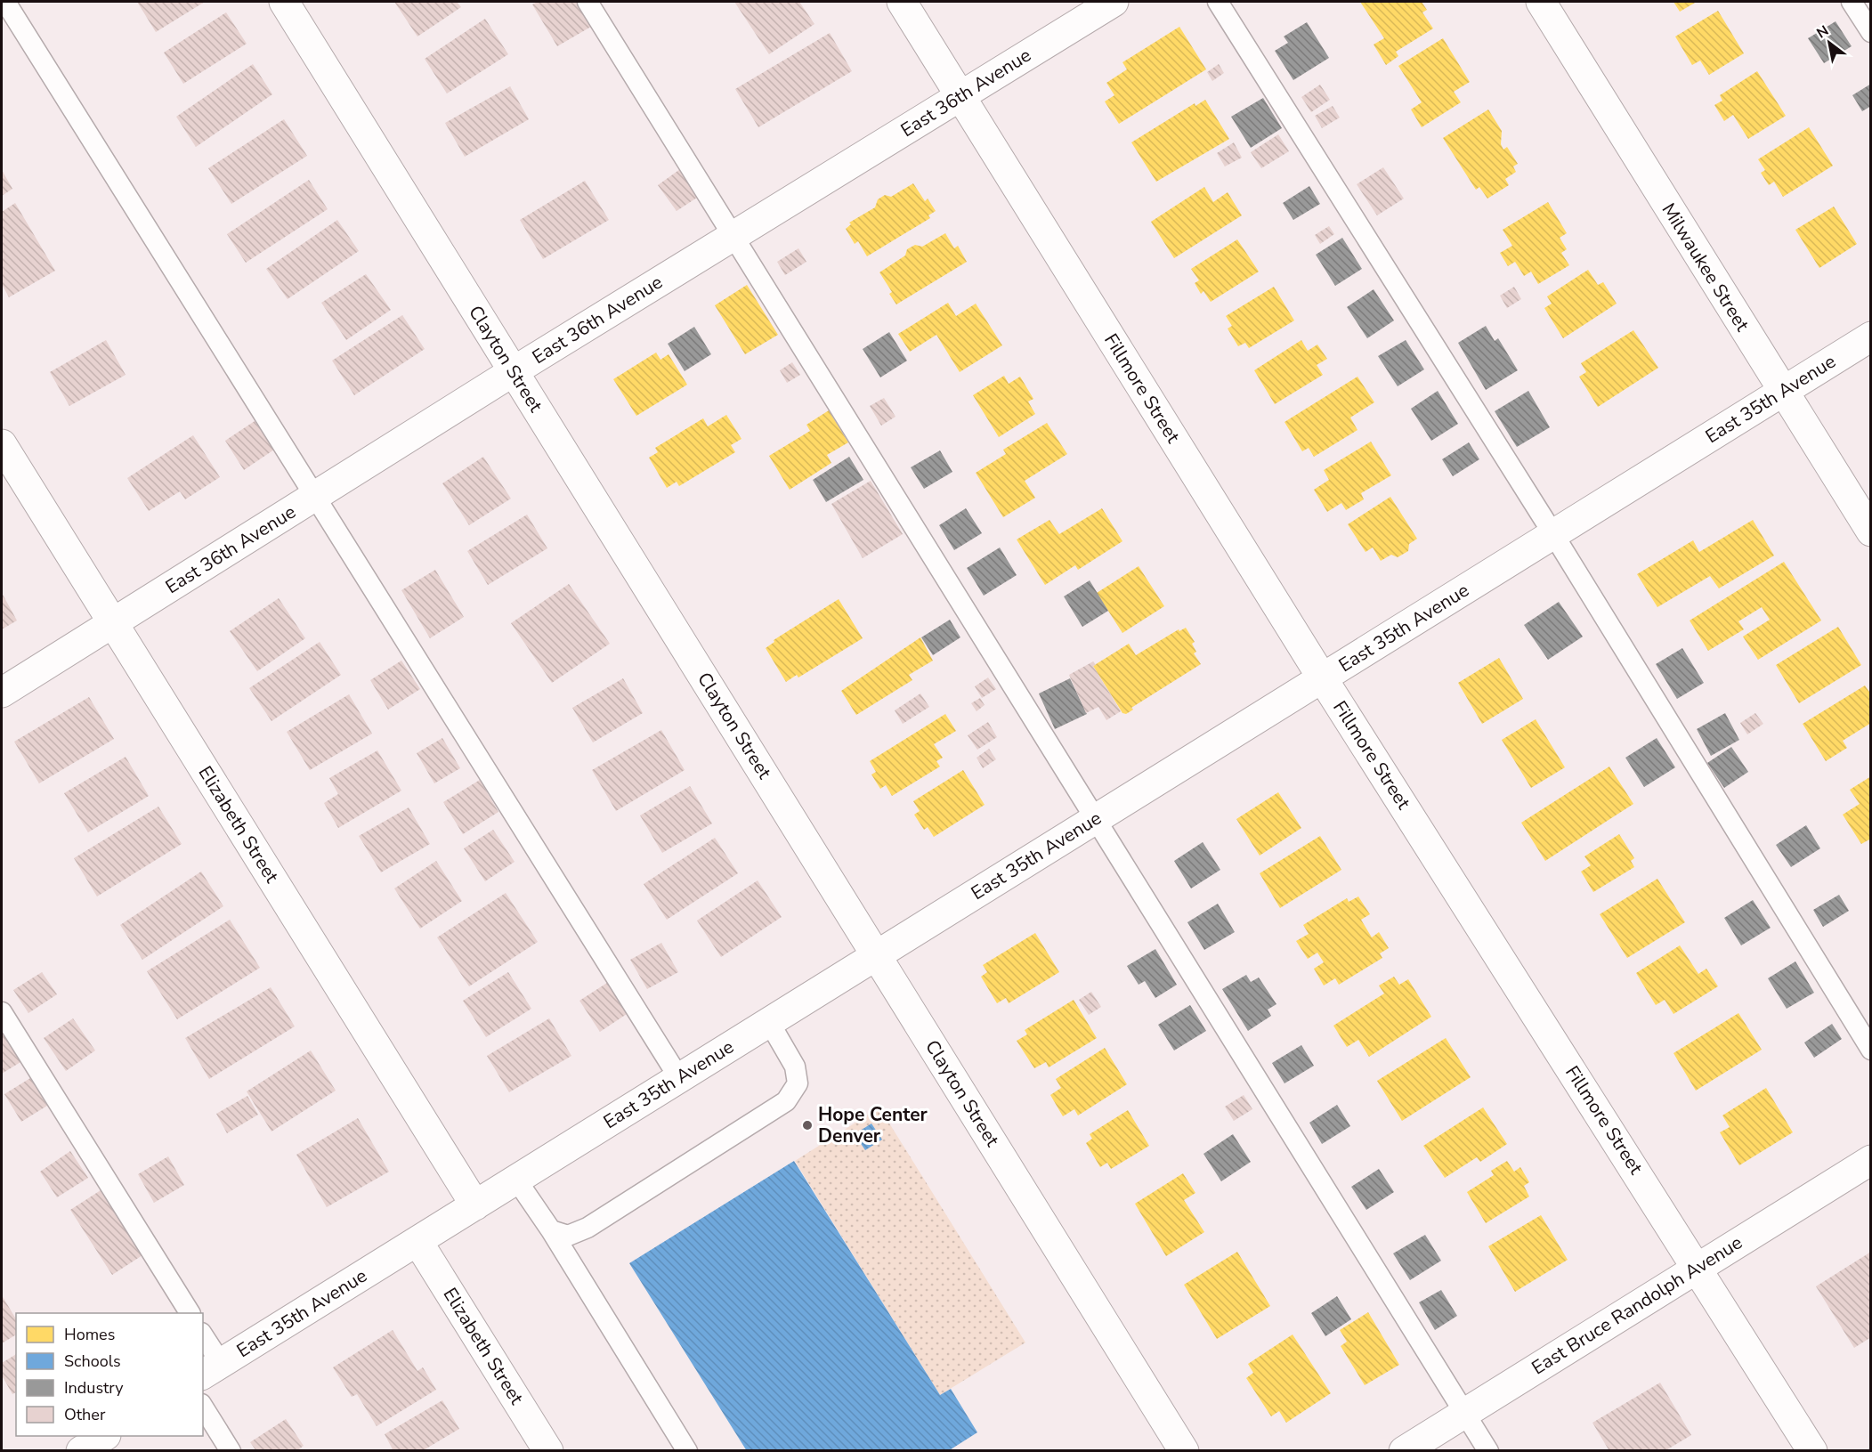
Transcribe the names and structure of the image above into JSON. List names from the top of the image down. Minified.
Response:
{"streets":{"street":["East 36th Avenue","Milwaukee Street","Clayton Street","Fillmore Street","East 35th Avenue","Elizabeth Street","East Bruce Randolph Avenue"]},"crossings":[["East 36th Avenue","Clayton Street"],["East 36th Avenue","Fillmore Street"],["East 36th Avenue","Elizabeth Street"],["Milwaukee Street","East 35th Avenue"],["Clayton Street","East 35th Avenue"],["Fillmore Street","East 35th Avenue"],["Fillmore Street","East Bruce Randolph Avenue"],["East 35th Avenue","Elizabeth Street"]],"places":["Hope Center Denver"],"legend":["Homes","Schools","Industry","Other"],"north":"top left"}
